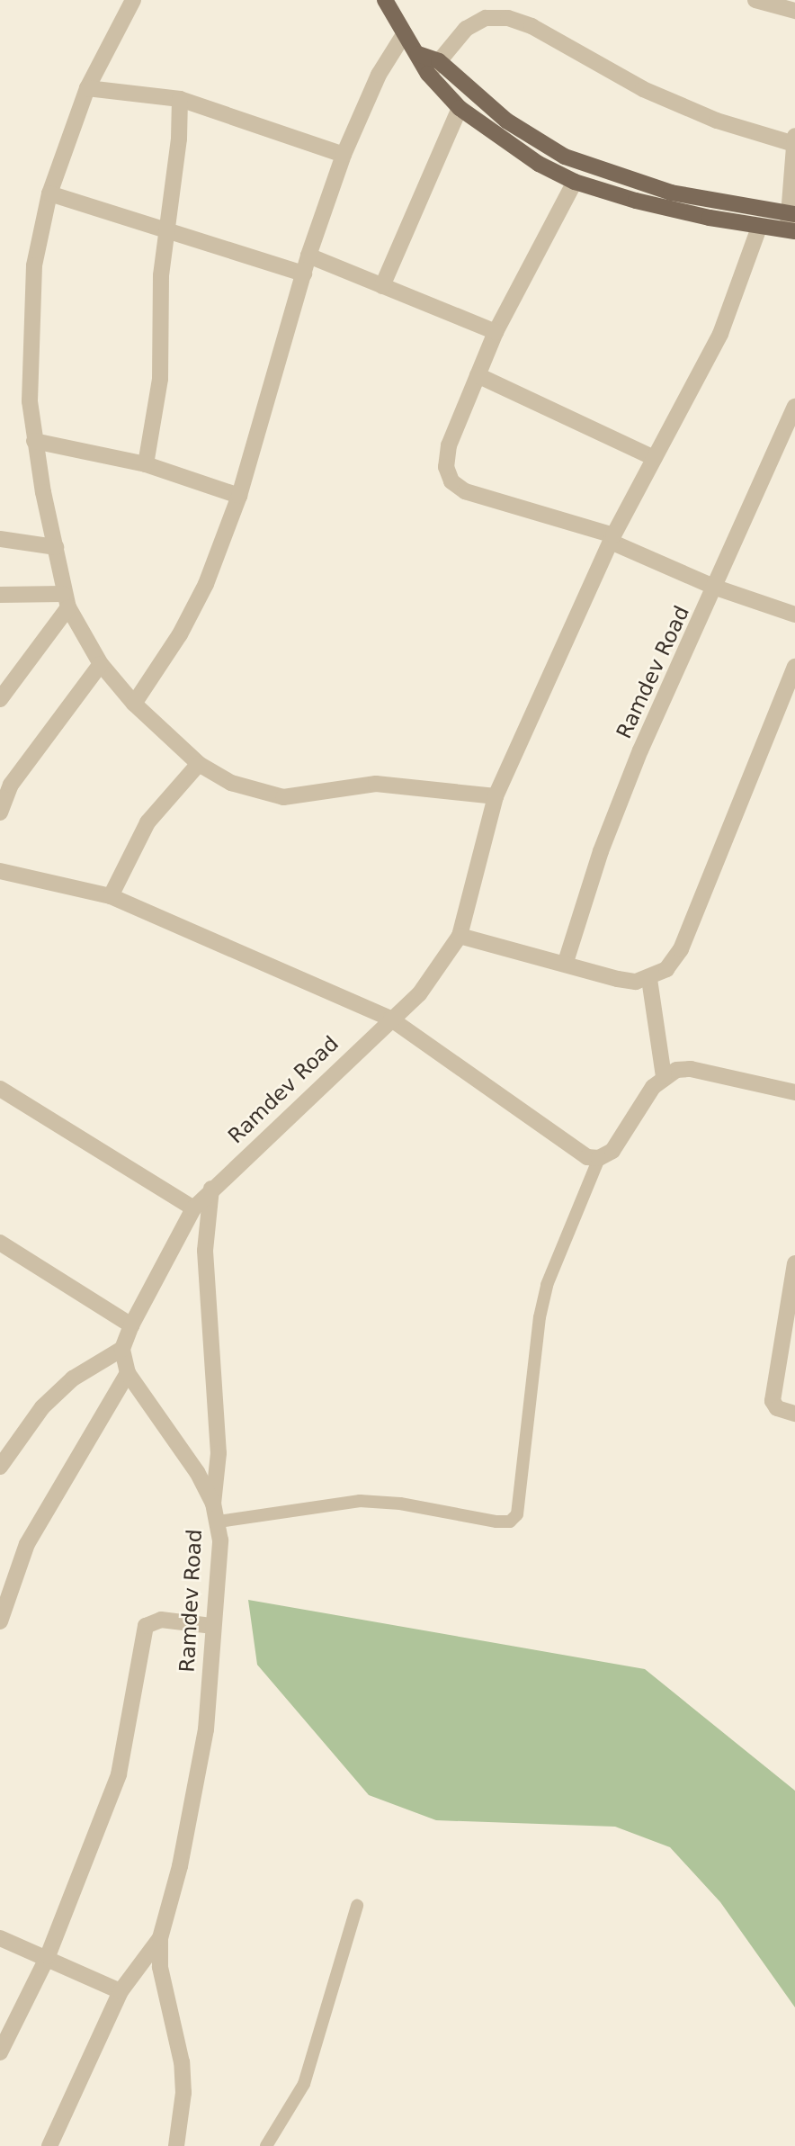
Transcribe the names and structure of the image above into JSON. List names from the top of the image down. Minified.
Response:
{"streets":{"street":["Ramdev Road"]}}
